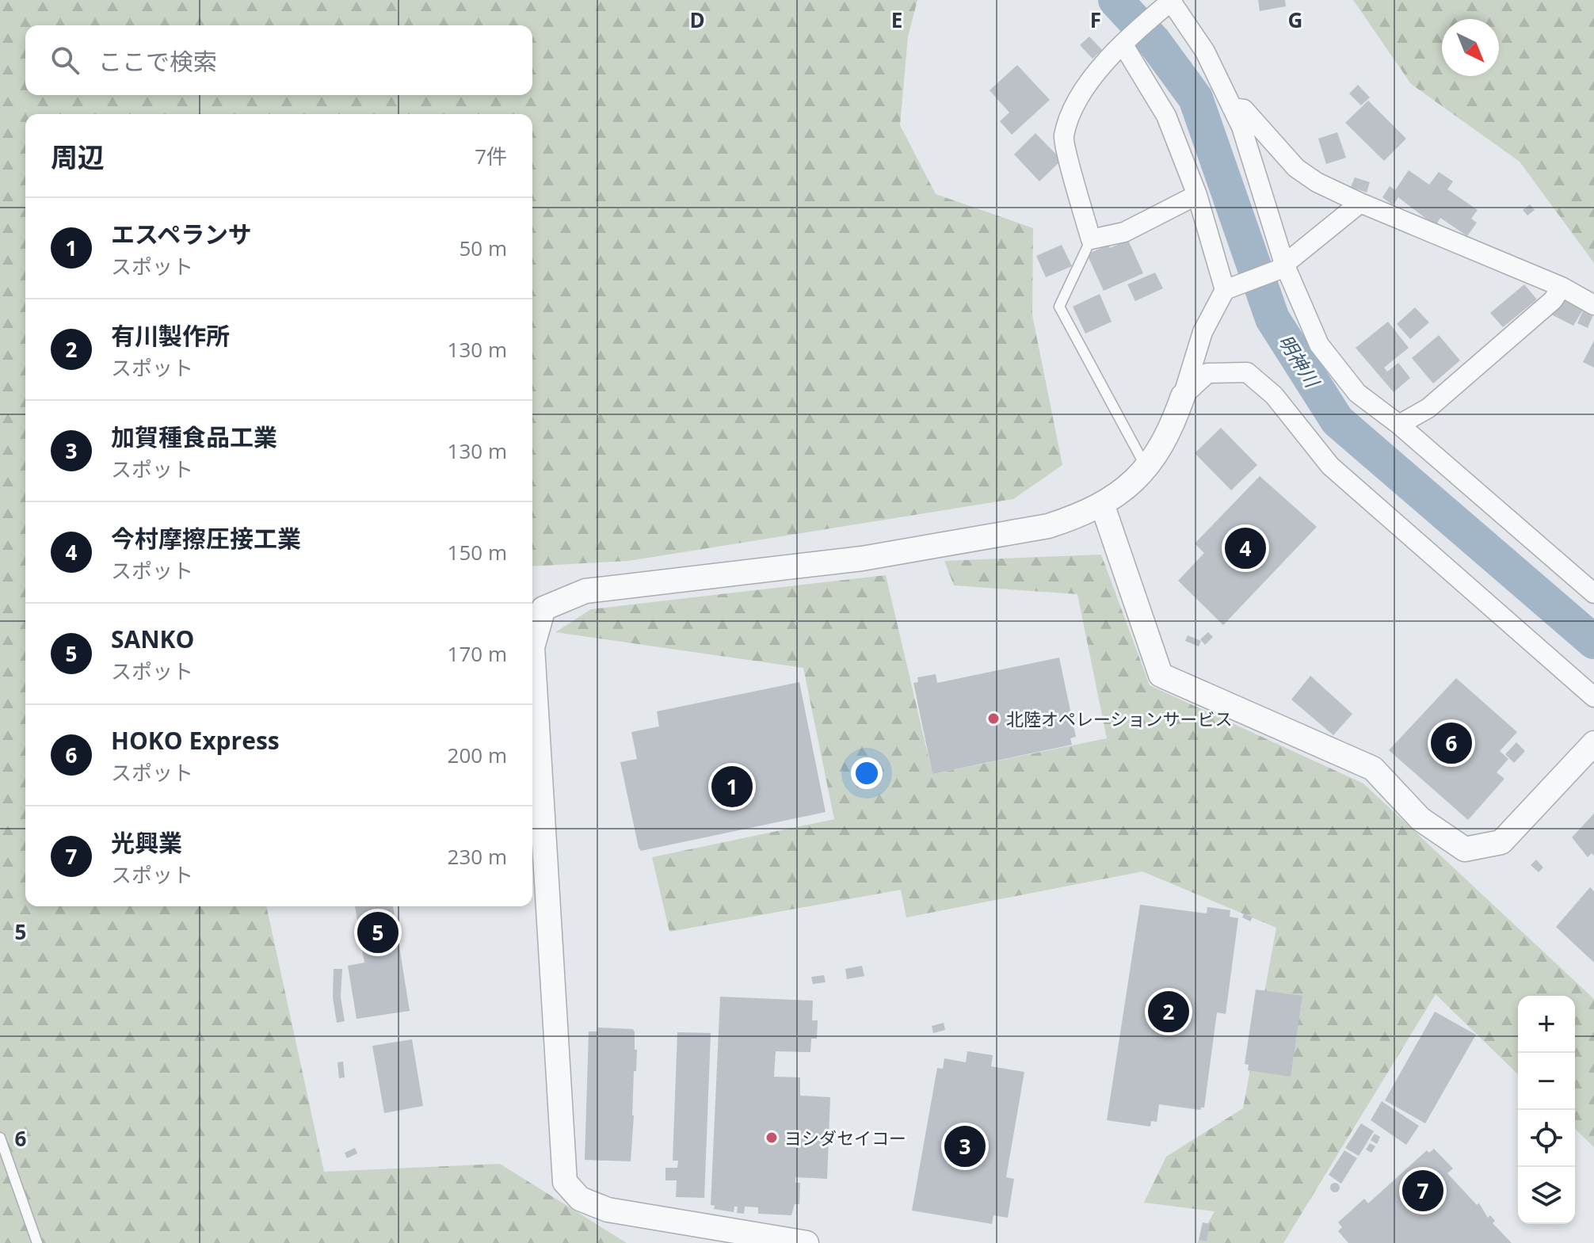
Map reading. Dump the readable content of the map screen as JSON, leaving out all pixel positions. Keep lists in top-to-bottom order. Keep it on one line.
{"water":["明神川"],"places":["北陸オペレーションサービス","ヨシダセイコー"],"north":"bottom right","page":{"search":"ここで検索","heading":["周辺","7件"],"list":[{"mark":"1","name":"エスペランサ","note":"スポット","value":"50 m"},{"mark":"2","name":"有川製作所","note":"スポット","value":"130 m"},{"mark":"3","name":"加賀種食品工業","note":"スポット","value":"130 m"},{"mark":"4","name":"今村摩擦圧接工業","note":"スポット","value":"150 m"},{"mark":"5","name":"SANKO","note":"スポット","value":"170 m"},{"mark":"6","name":"HOKO Express","note":"スポット","value":"200 m"},{"mark":"7","name":"光興業","note":"スポット","value":"230 m"}],"pins":["4","6","1","5","2","3","7"],"map_buttons":["+","−"]},"grid":{"columns":["D","E","F","G"],"rows":["5","6"]}}
